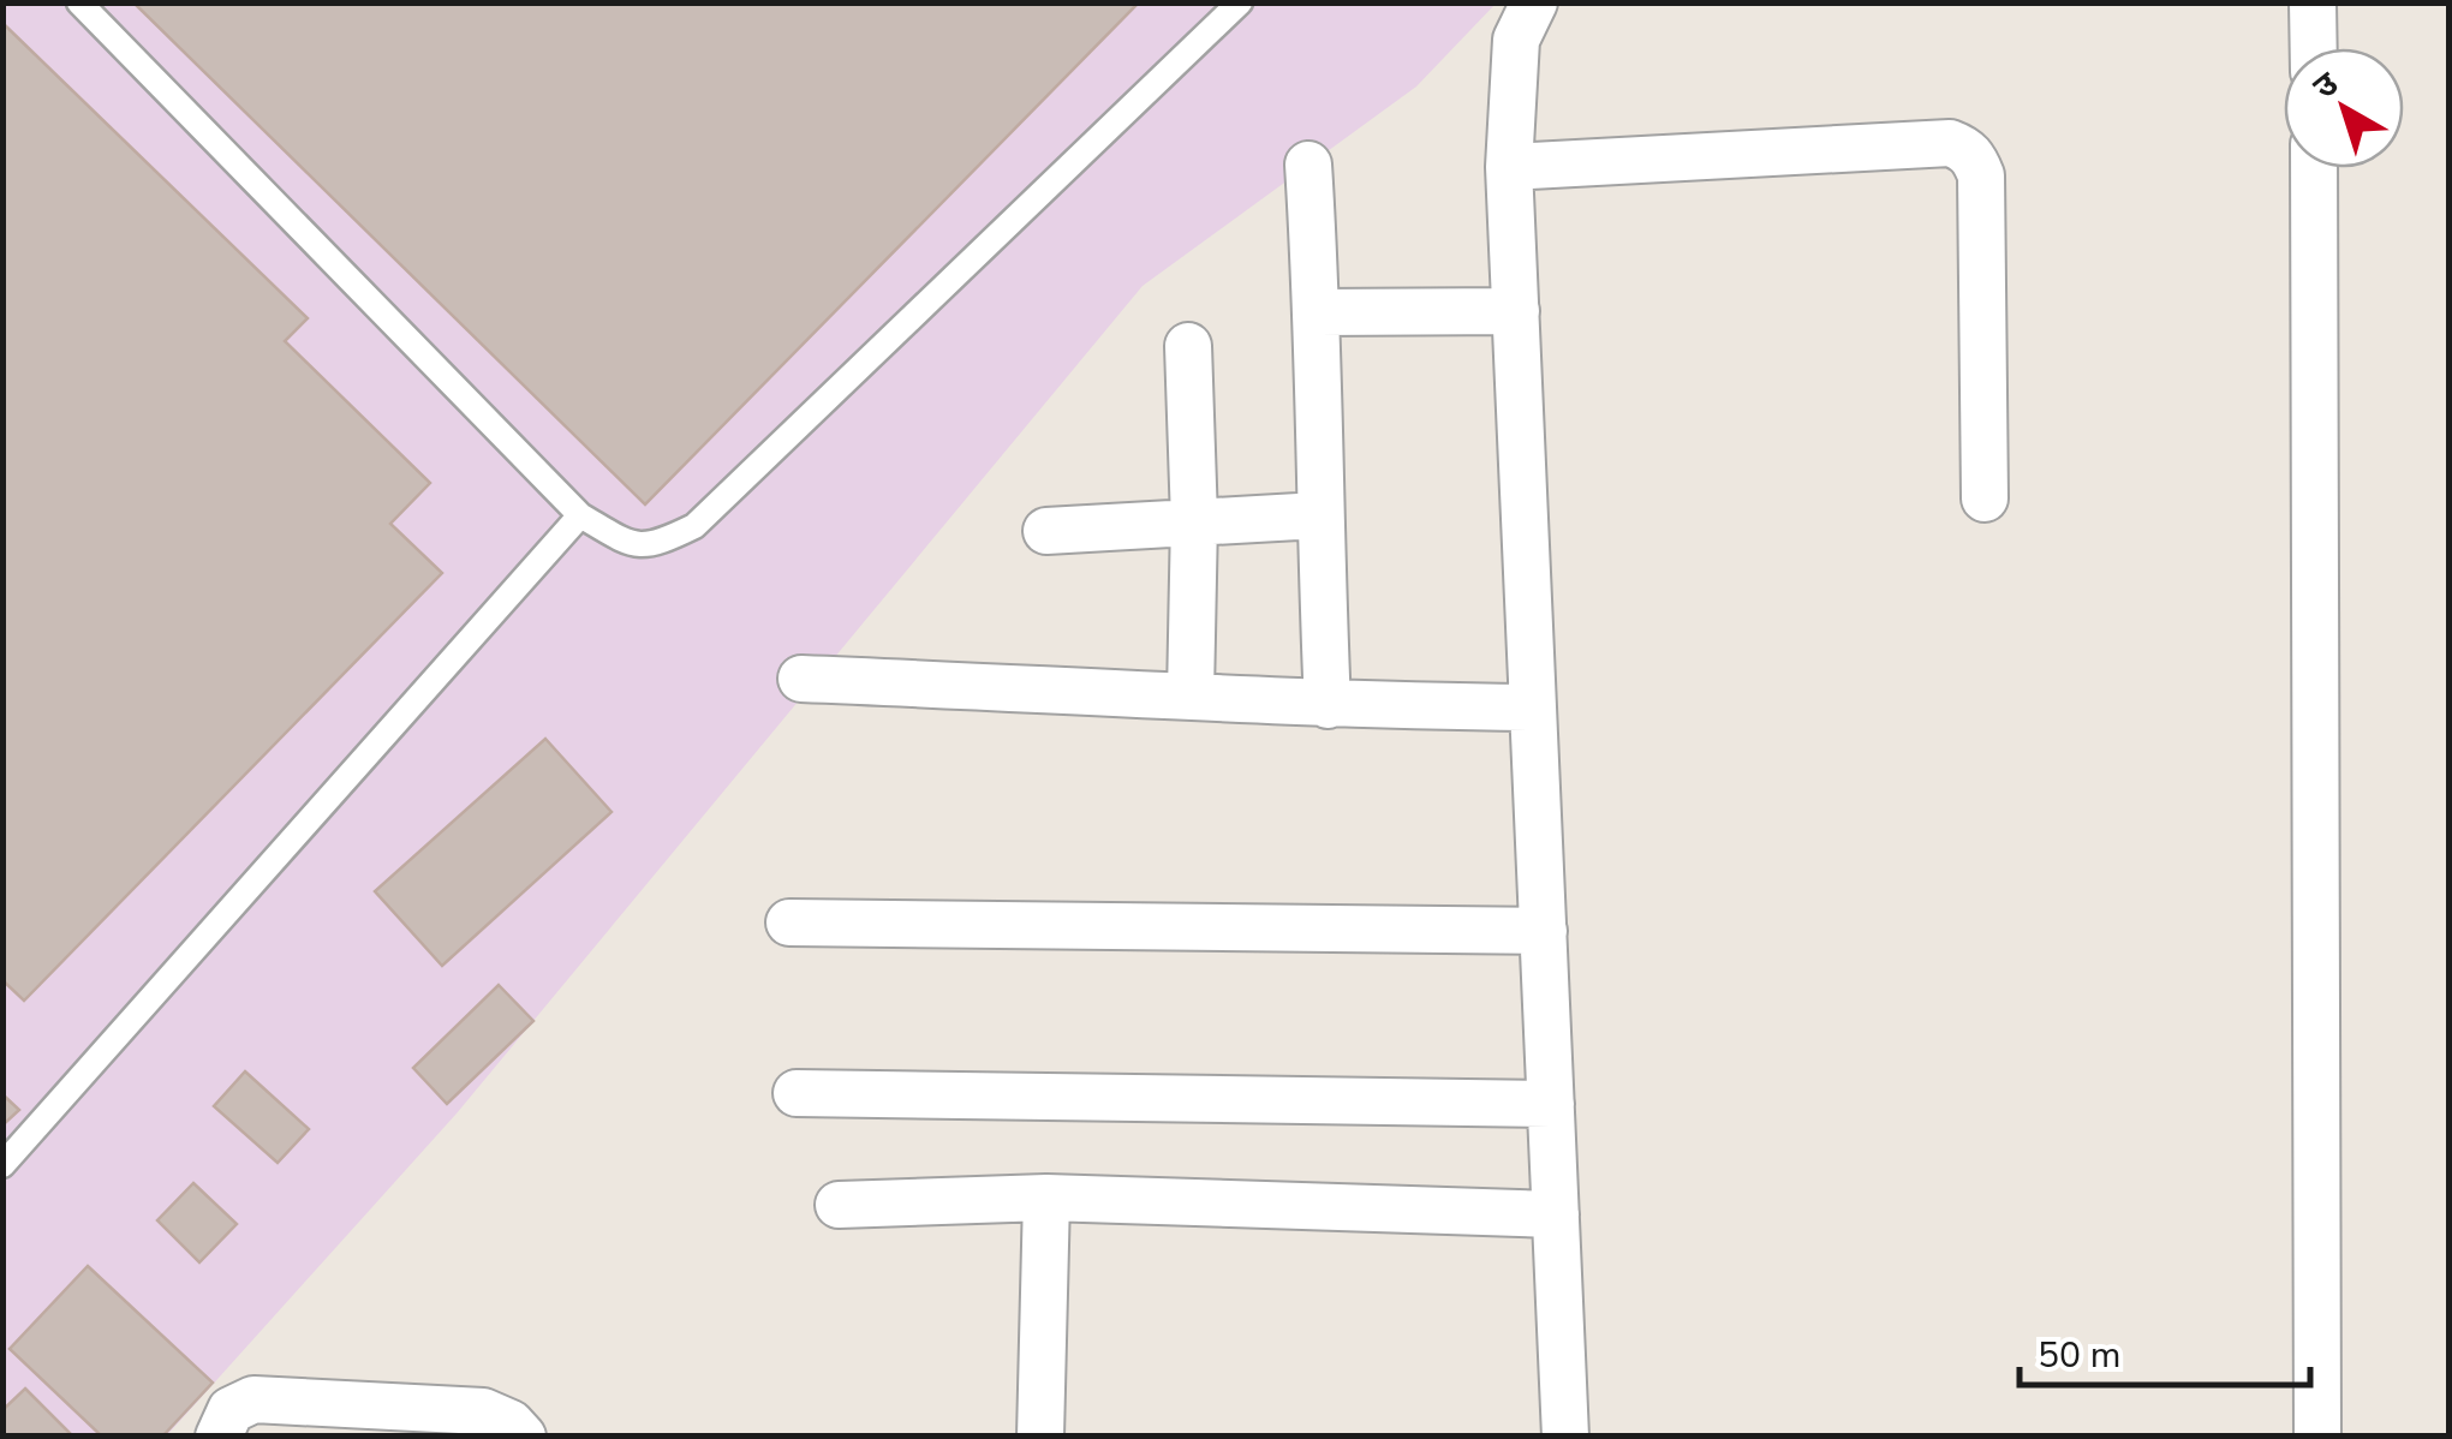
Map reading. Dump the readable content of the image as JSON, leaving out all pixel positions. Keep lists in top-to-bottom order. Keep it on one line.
{"scale_bar":"50 m","north":"top left"}
